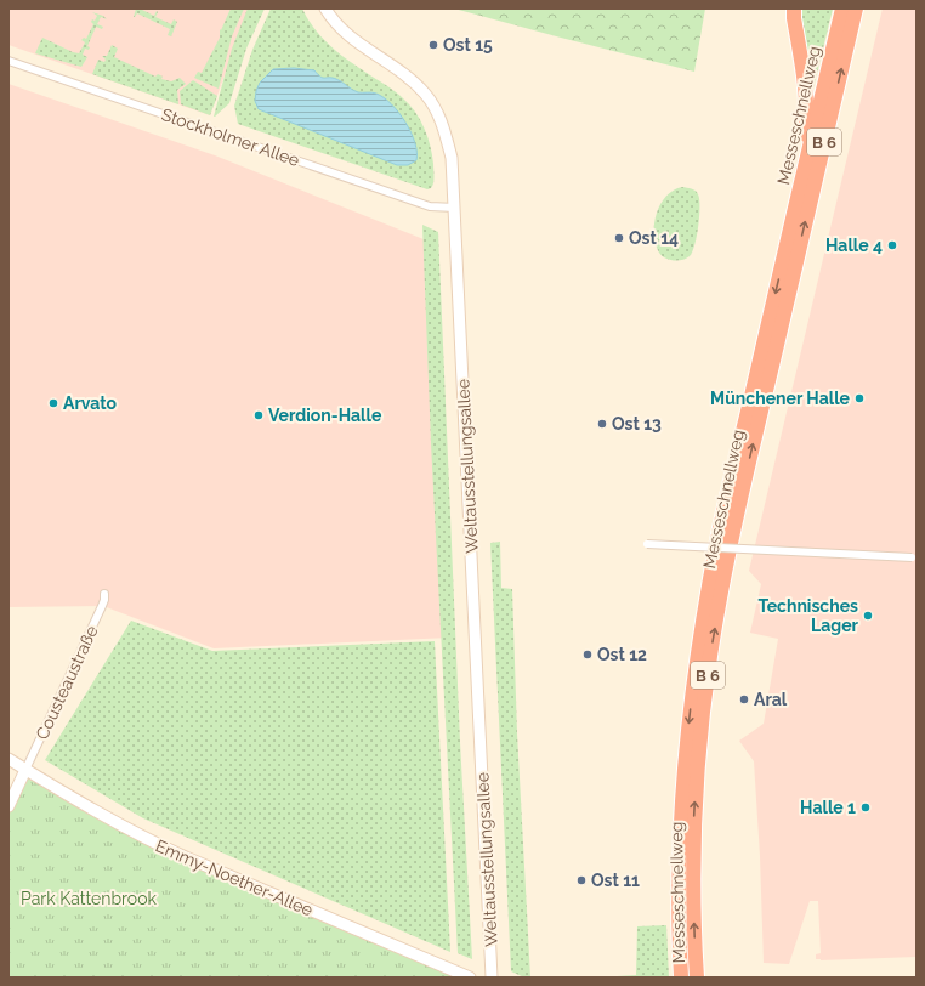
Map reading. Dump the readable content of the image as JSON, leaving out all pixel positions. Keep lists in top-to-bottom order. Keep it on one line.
{"streets":{"highway":["Messeschnellweg","B 6"],"main road":["Weltausstellungsallee","Emmy-Noether-Allee"],"street":["Stockholmer Allee","Cousteaustraße"]},"crossings":[["Stockholmer Allee","Weltausstellungsallee"],["Cousteaustraße","Emmy-Noether-Allee"]],"parks":["Park Kattenbrook"],"places":["Ost 15","Ost 14","Halle 4","Münchener Halle","Arvato","Verdion-Halle","Ost 13","Technisches Lager","Ost 12","Aral","Halle 1","Ost 11"]}
